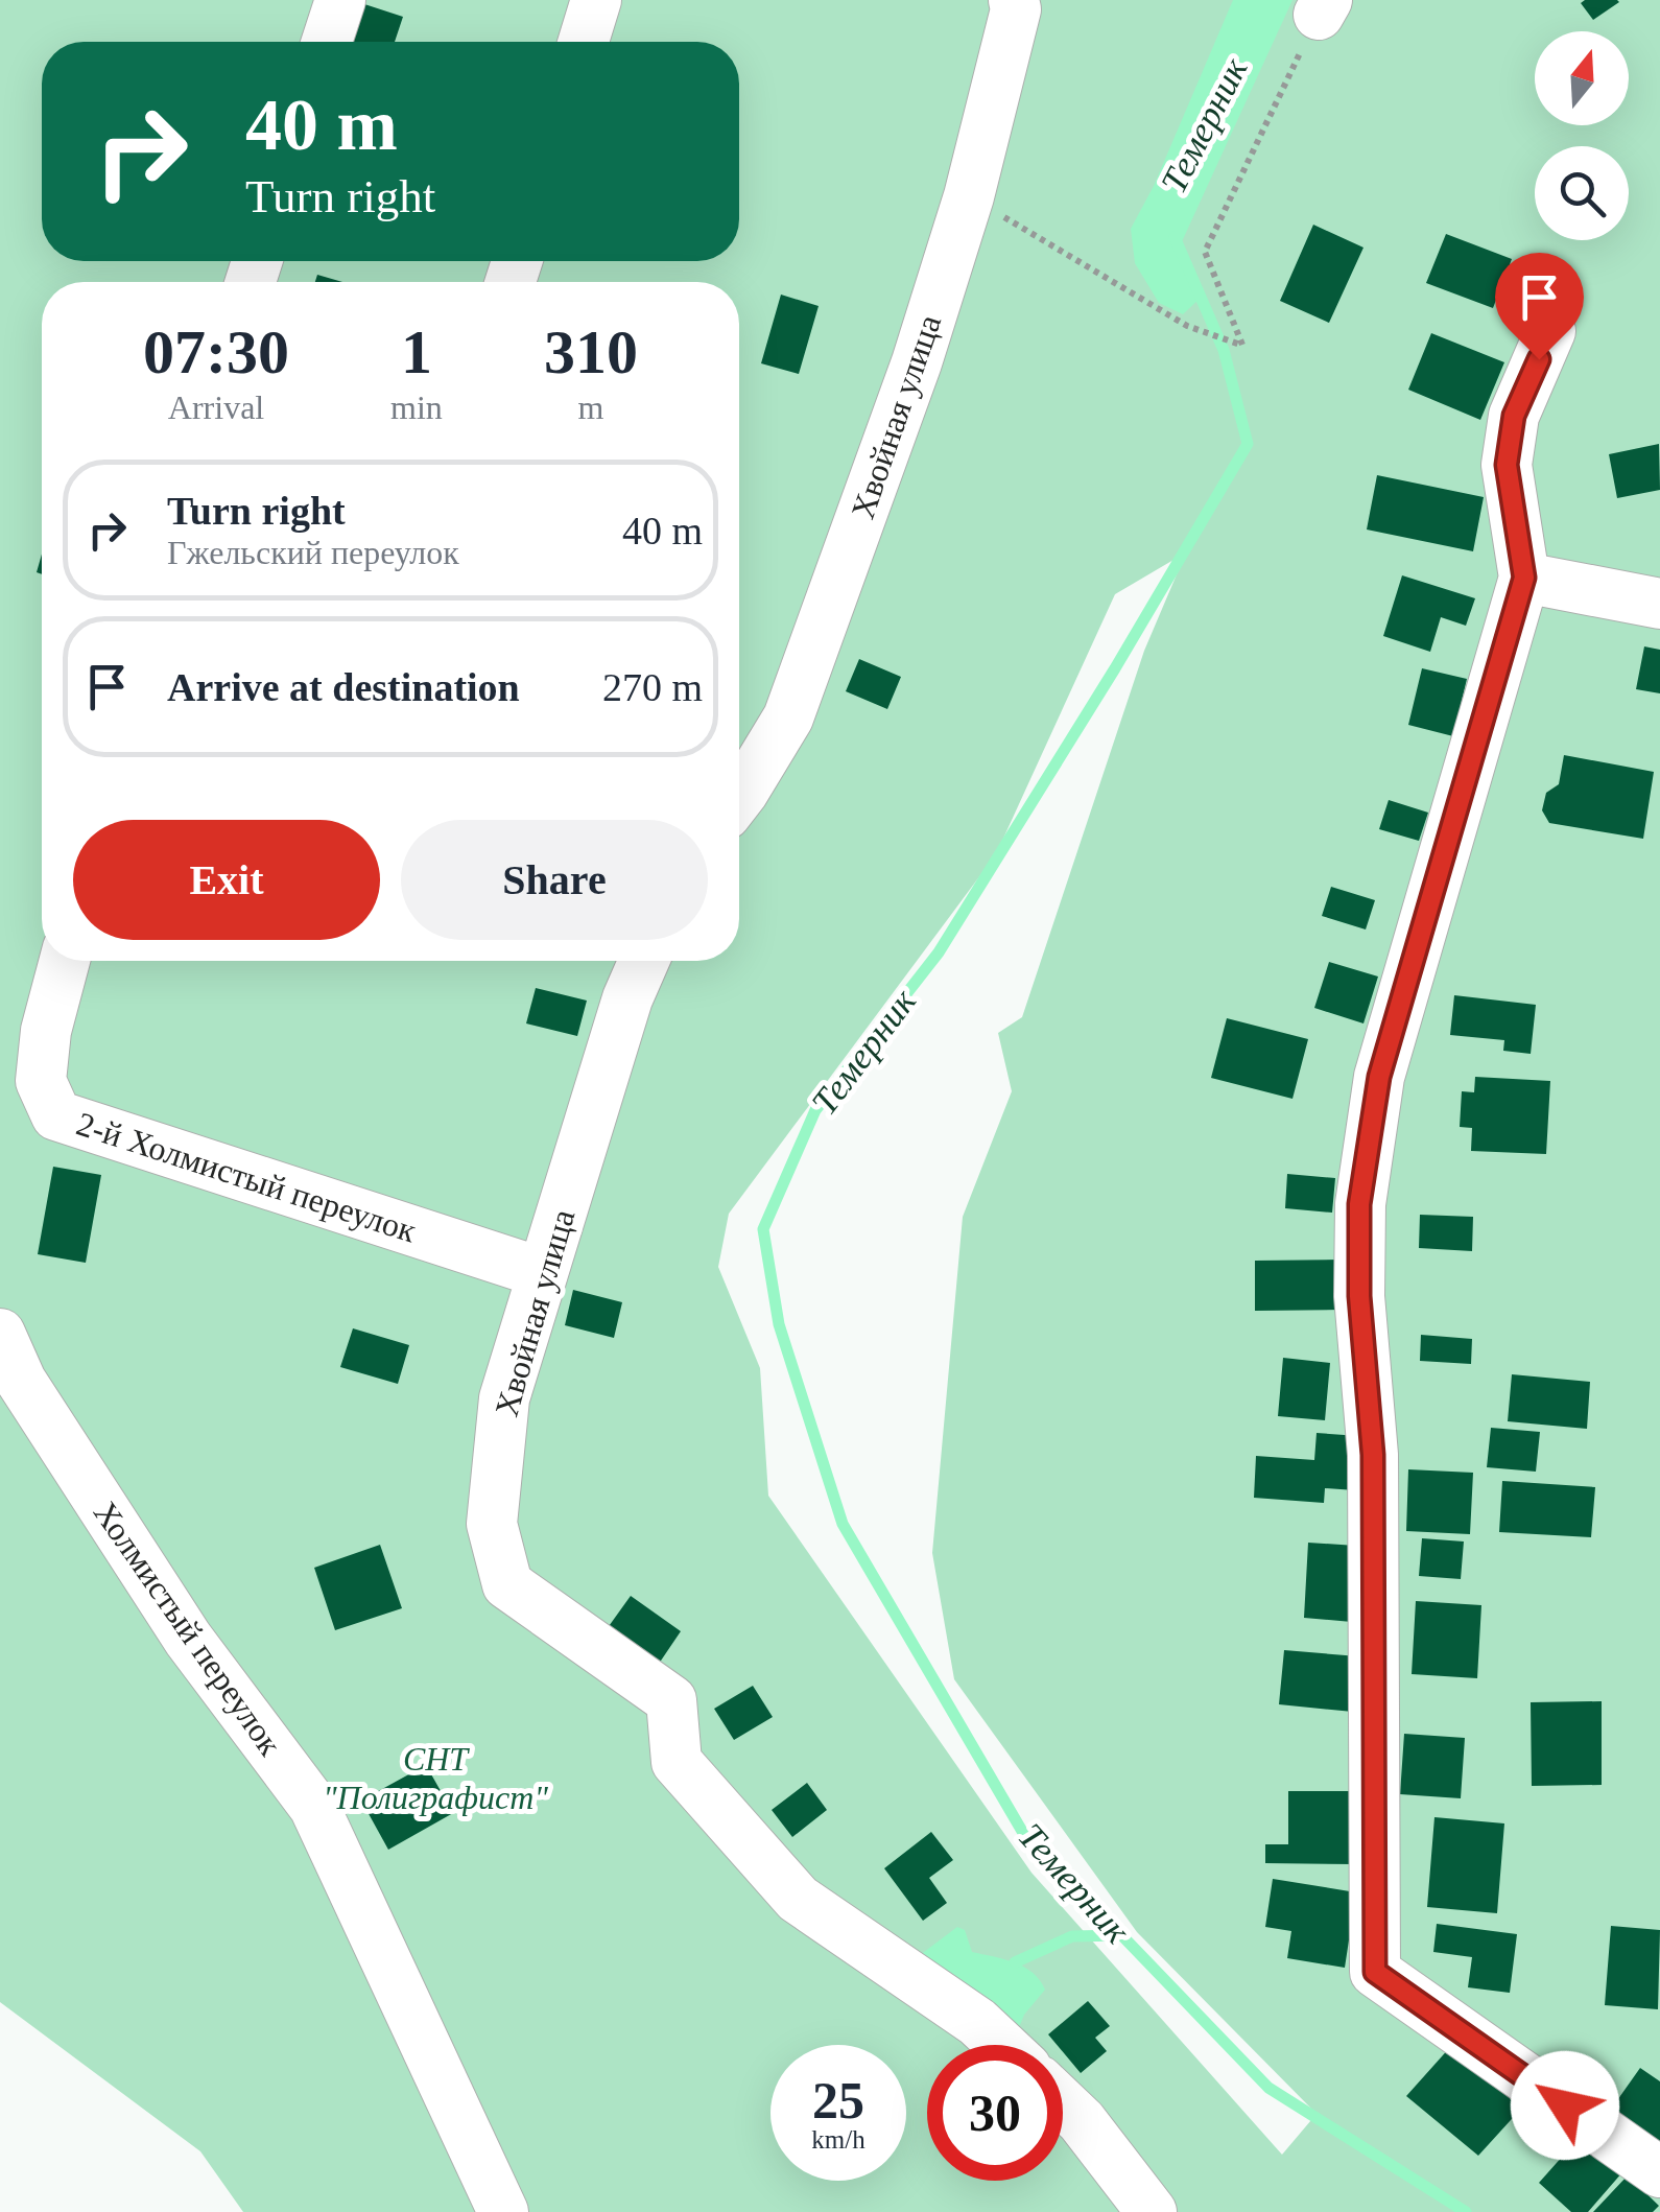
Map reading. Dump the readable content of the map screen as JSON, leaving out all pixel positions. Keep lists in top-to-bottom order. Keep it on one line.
{"streets":{"street":["Хвойная улица","2-й Холмистый переулок","Холмистый переулок"]},"crossings":[["Хвойная улица","2-й Холмистый переулок"]],"water":["Темерник"],"parks":["СНТ \"Полиграфист\""],"north":"top","page":{"turn":["40 m","Turn right"],"eta":["07:30","Arrival","1","min","310","m"],"list":[{"name":"Turn right","note":"Гжельский переулок","value":"40 m"},{"name":"Arrive at destination","value":"270 m"}],"buttons":["Exit","Share"],"speed":"25 km/h","limit":"30"}}
